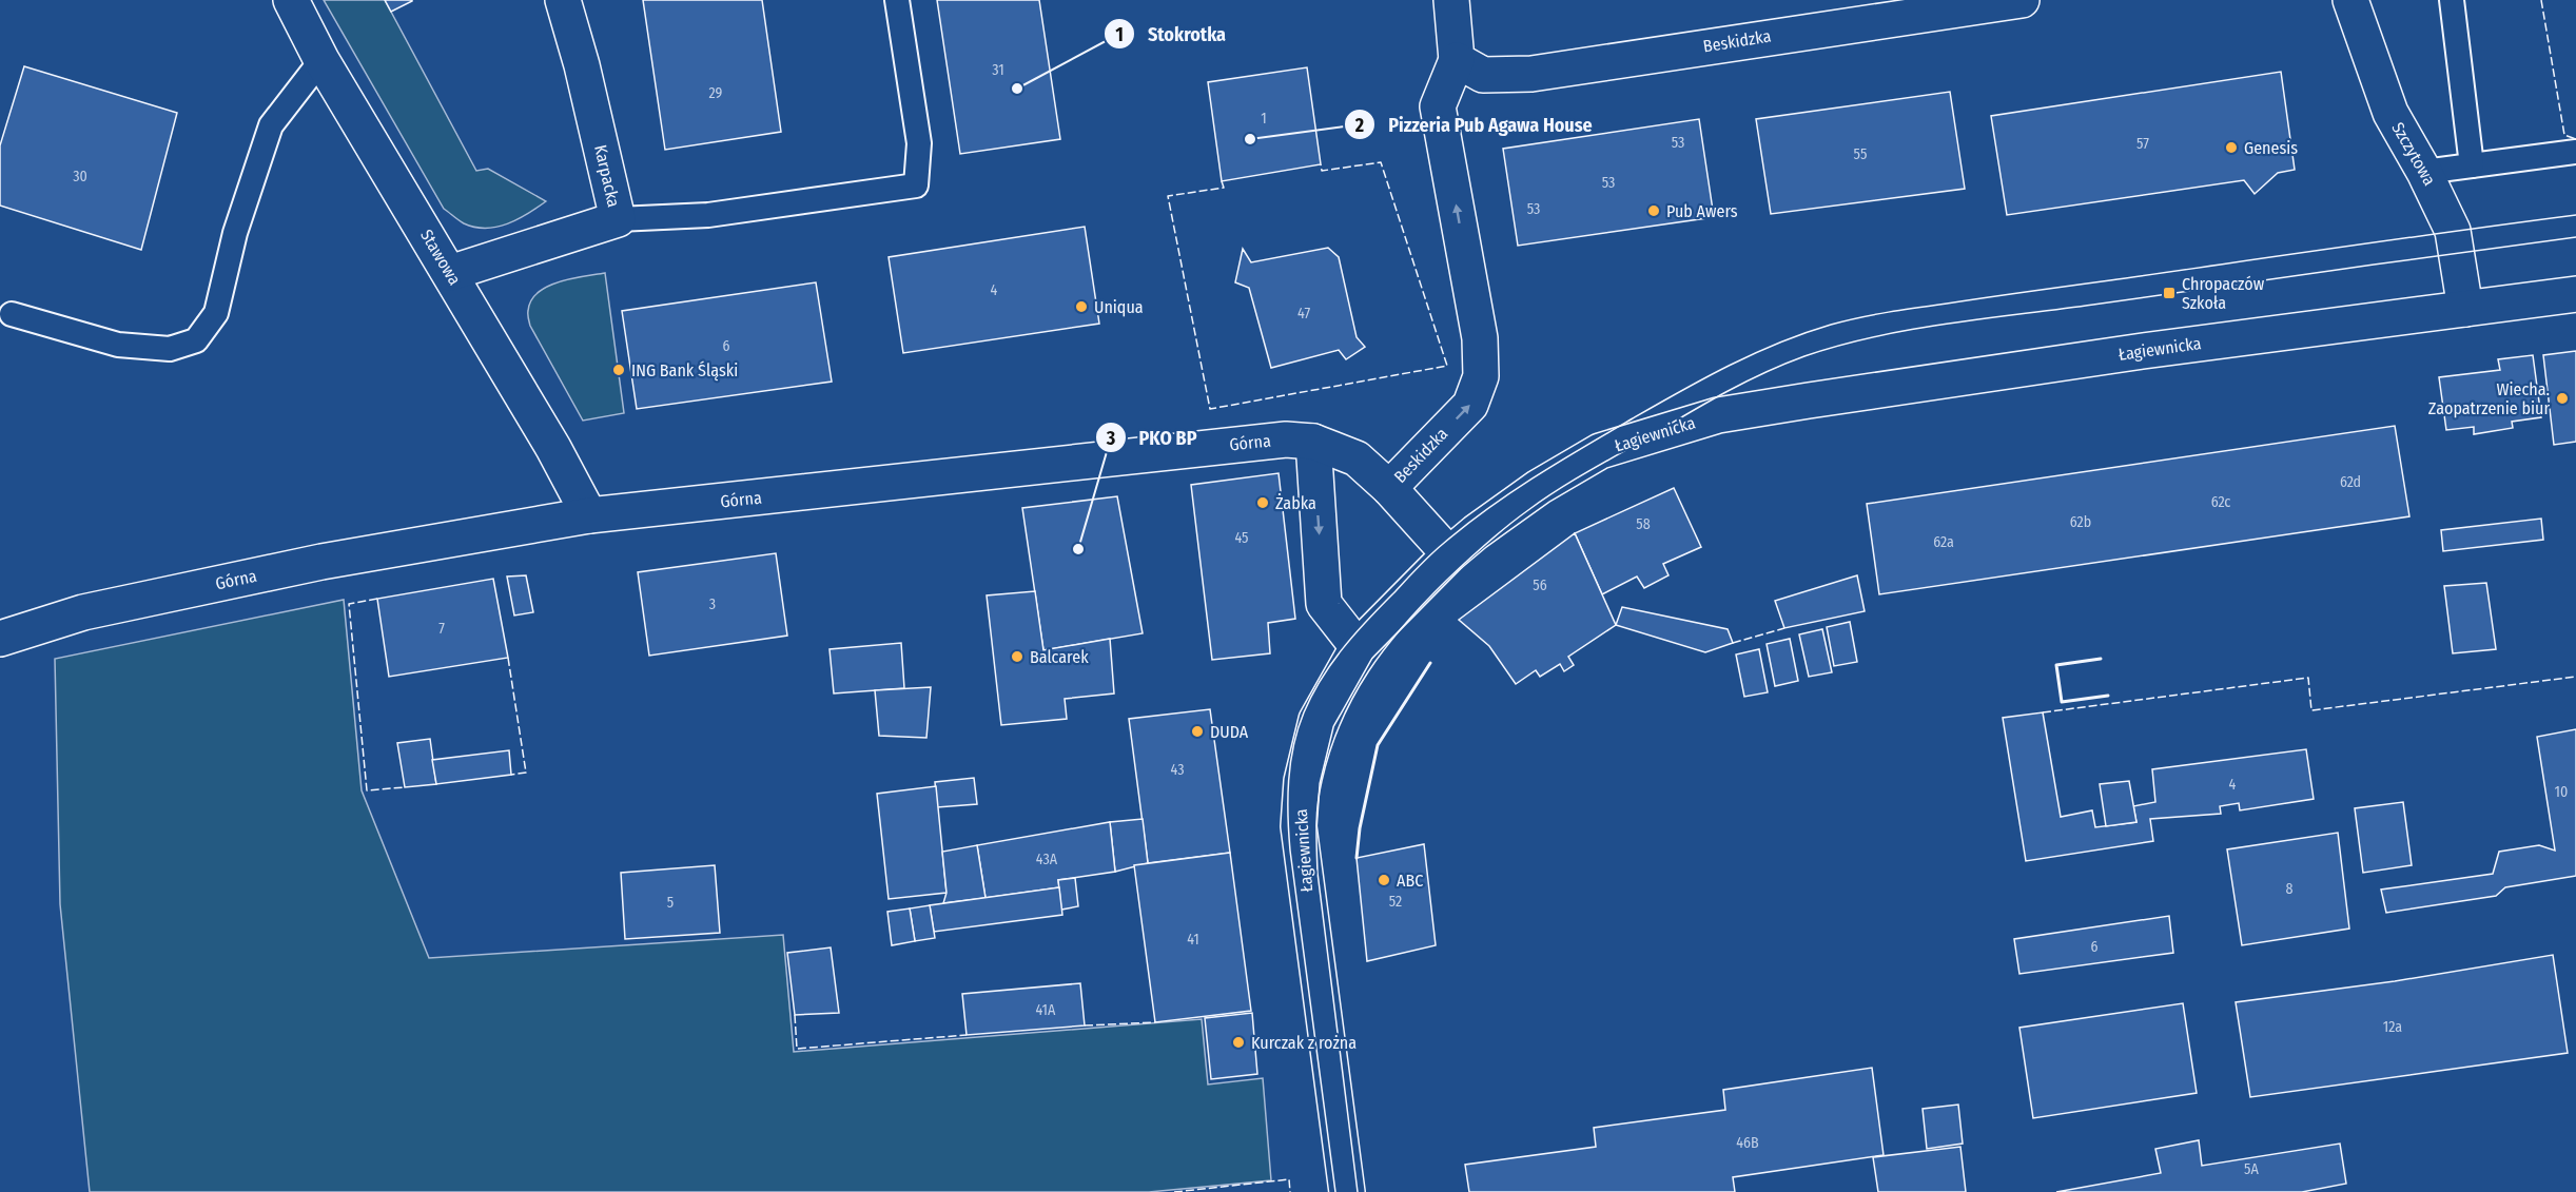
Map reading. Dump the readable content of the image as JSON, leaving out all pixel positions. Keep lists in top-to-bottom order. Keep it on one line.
{"streets":{"street":["Beskidzka","Szczytowa","Karpacka","Stawowa","Łagiewnicka","Górna"]},"crossings":[["Beskidzka","Górna"],["Szczytowa","Łagiewnicka"],["Karpacka","Stawowa"],["Stawowa","Górna"],["Łagiewnicka","Górna"]],"one_way":["Beskidzka"],"places":{"other":["Stokrotka","Pizzeria Pub Agawa House","Genesis","Pub Awers","Uniqua","ING Bank Śląski","Wiecha. Zaopatrzenie biur","Żabka","PKO BP","Balcarek","DUDA","ABC","Kurczak z rożna"],"transit":["Chropaczów Szkoła"]},"house_numbers":["31","29","1","53","57","55","30","53","53","4","47","6","62d","62c","62b","58","45","62a","56","3","7","43","4","10","43A","8","52","5","41","6","41A","12a","46B","5A"]}
